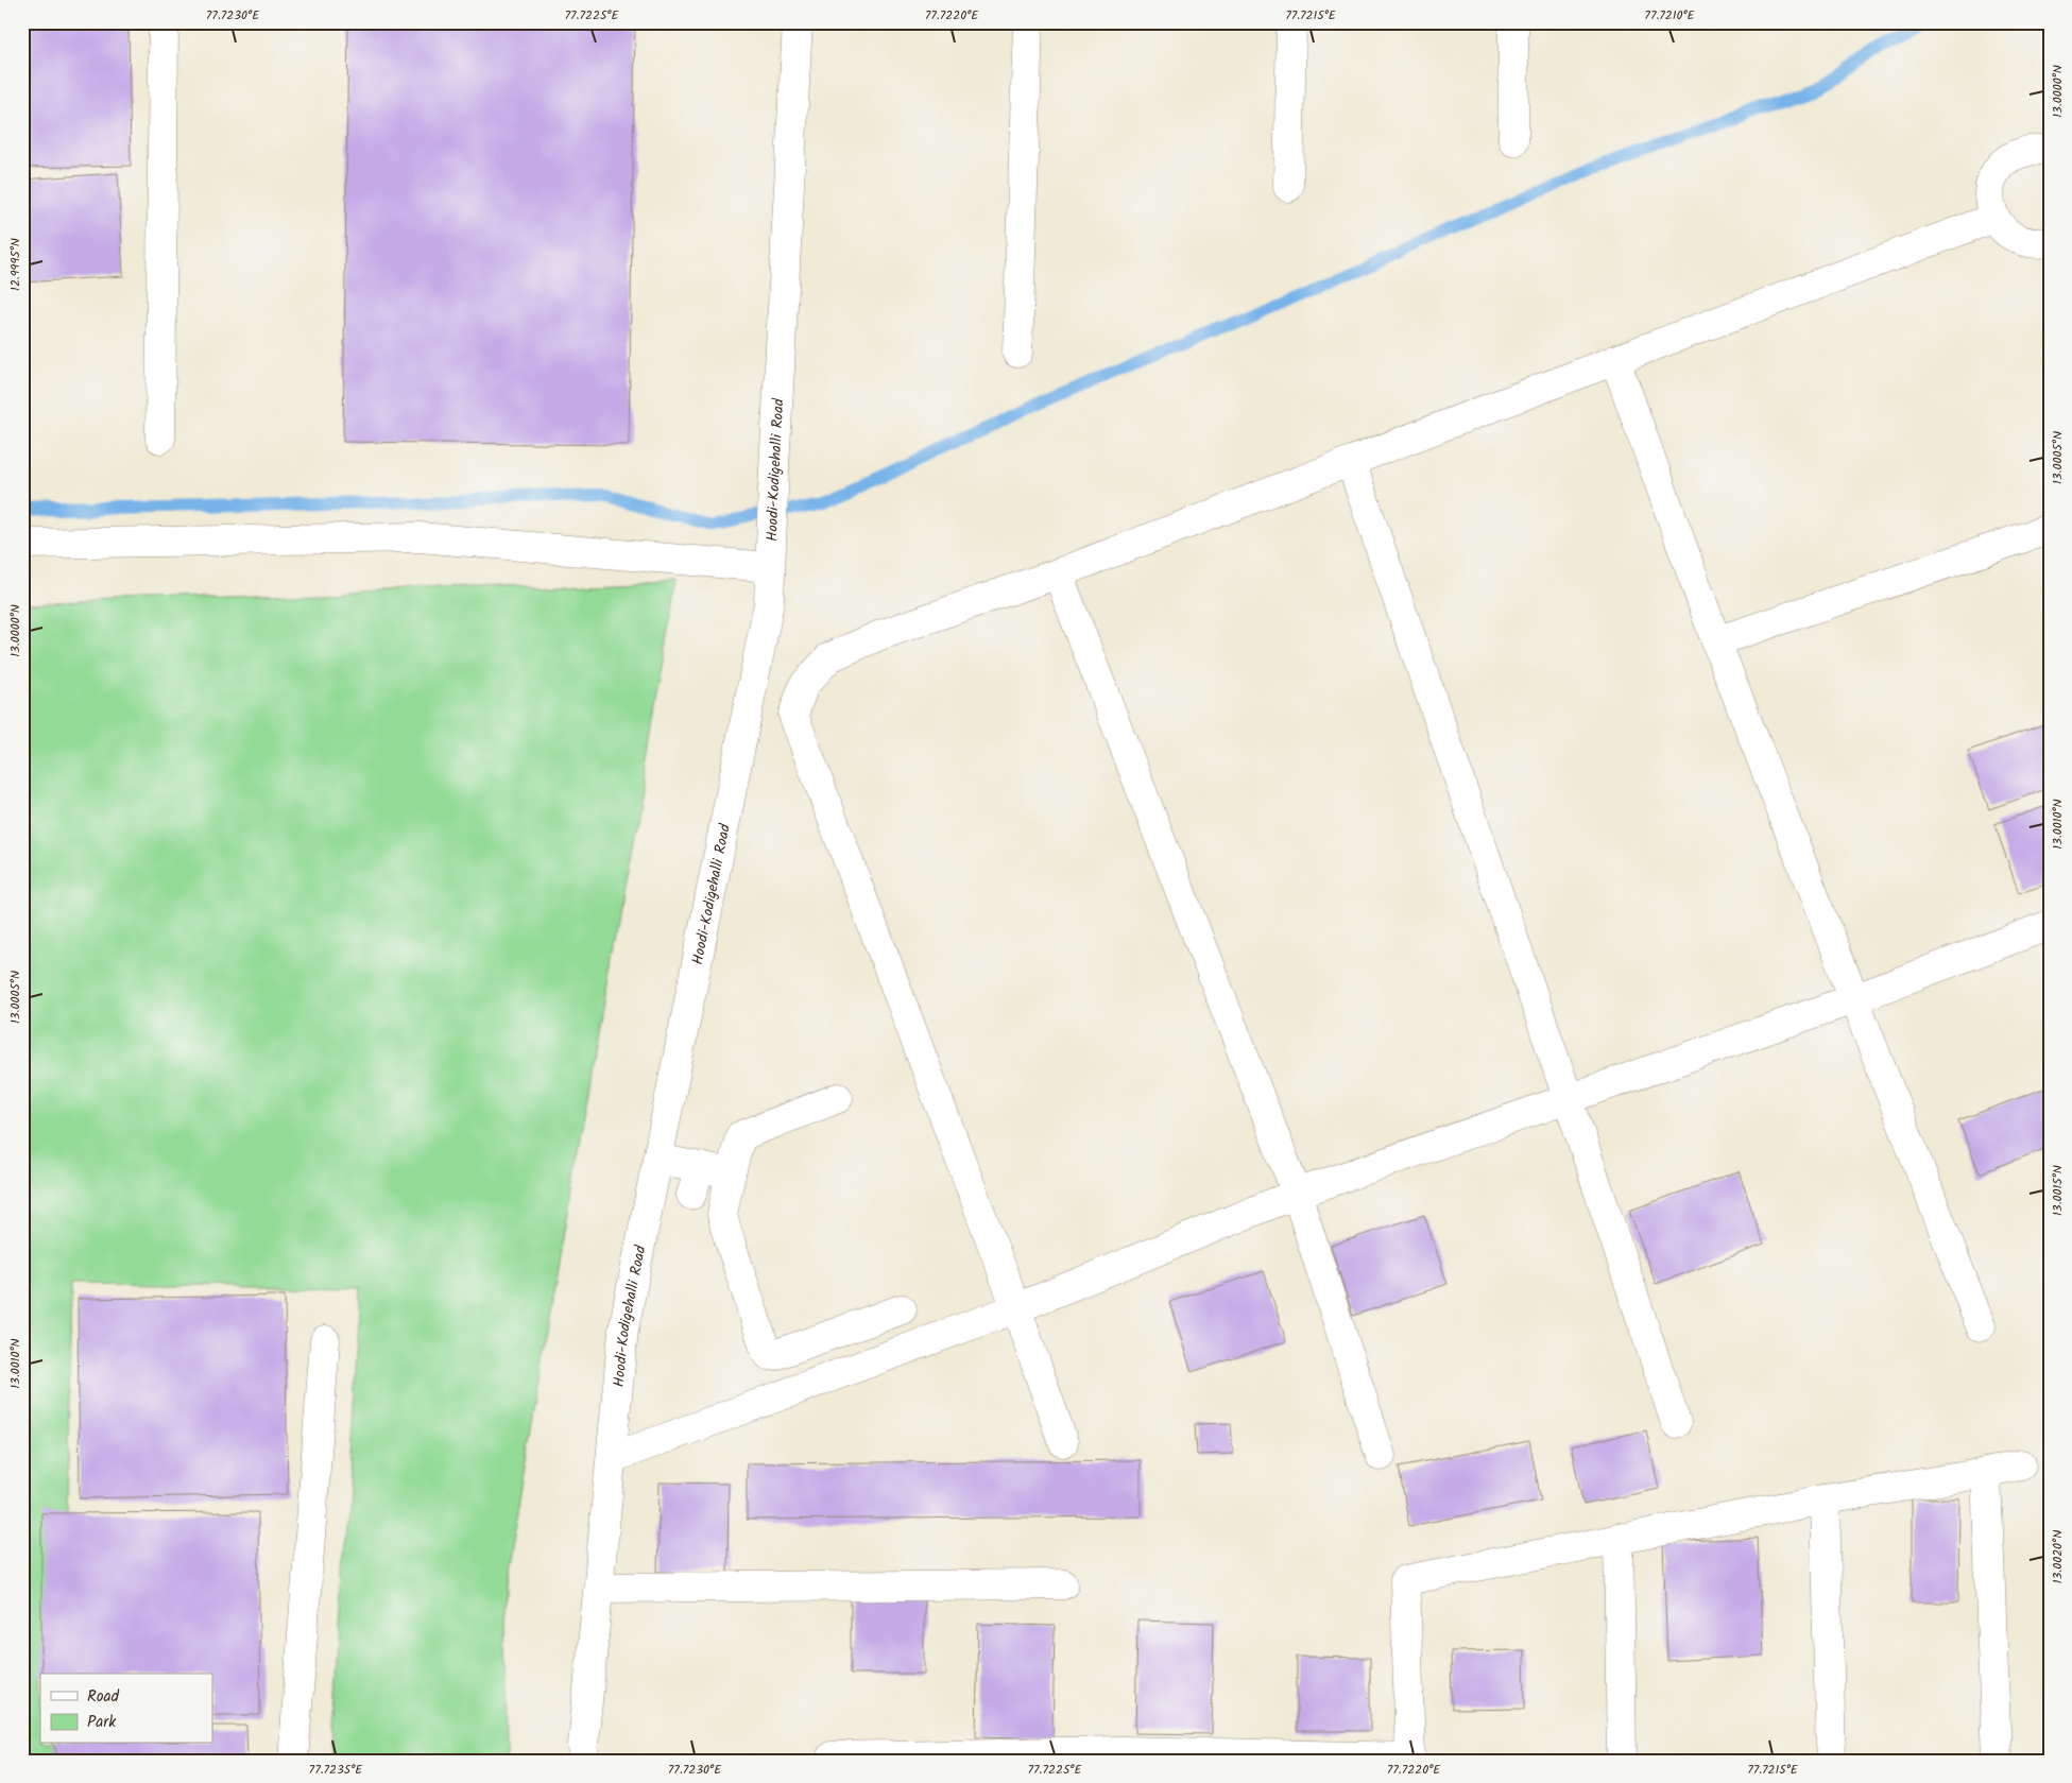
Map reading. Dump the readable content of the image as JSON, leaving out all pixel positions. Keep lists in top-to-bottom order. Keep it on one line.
{"streets":{"street":["Hoodi-Kodigehalli Road"]},"legend":["Road","Park"],"coordinates":["77.7230°E","77.7225°E","77.7220°E","77.7215°E","77.7210°E","13.0000°N","12.9995°N","13.0005°N","13.0010°N","13.0015°N","13.0020°N","77.7235°E"]}
